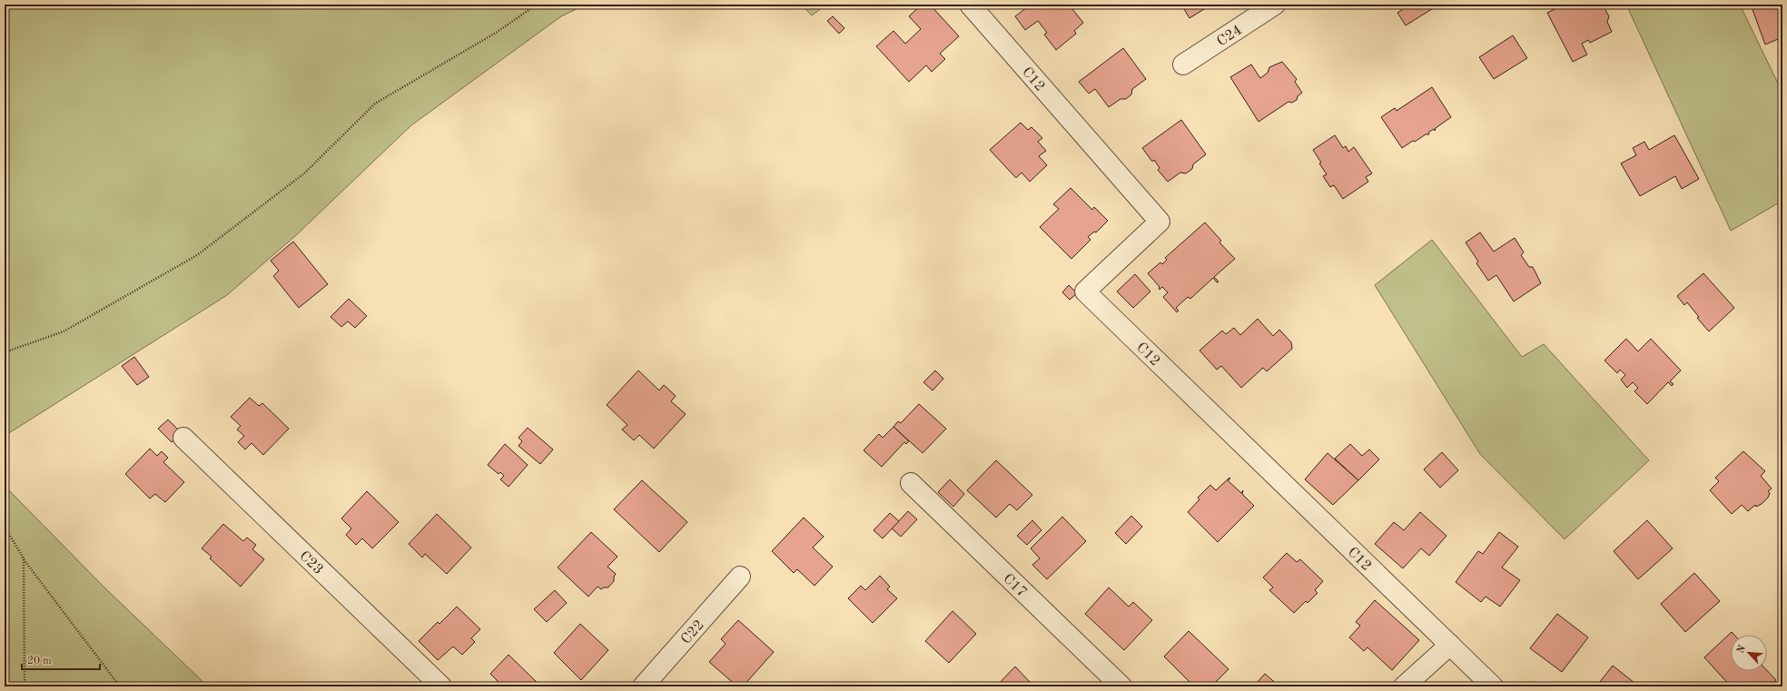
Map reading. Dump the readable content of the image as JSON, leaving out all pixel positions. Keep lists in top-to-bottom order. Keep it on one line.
{"streets":{"street":["C24","C12","C23","C17","C22"]},"scale_bar":"20 m","north":"top left"}
